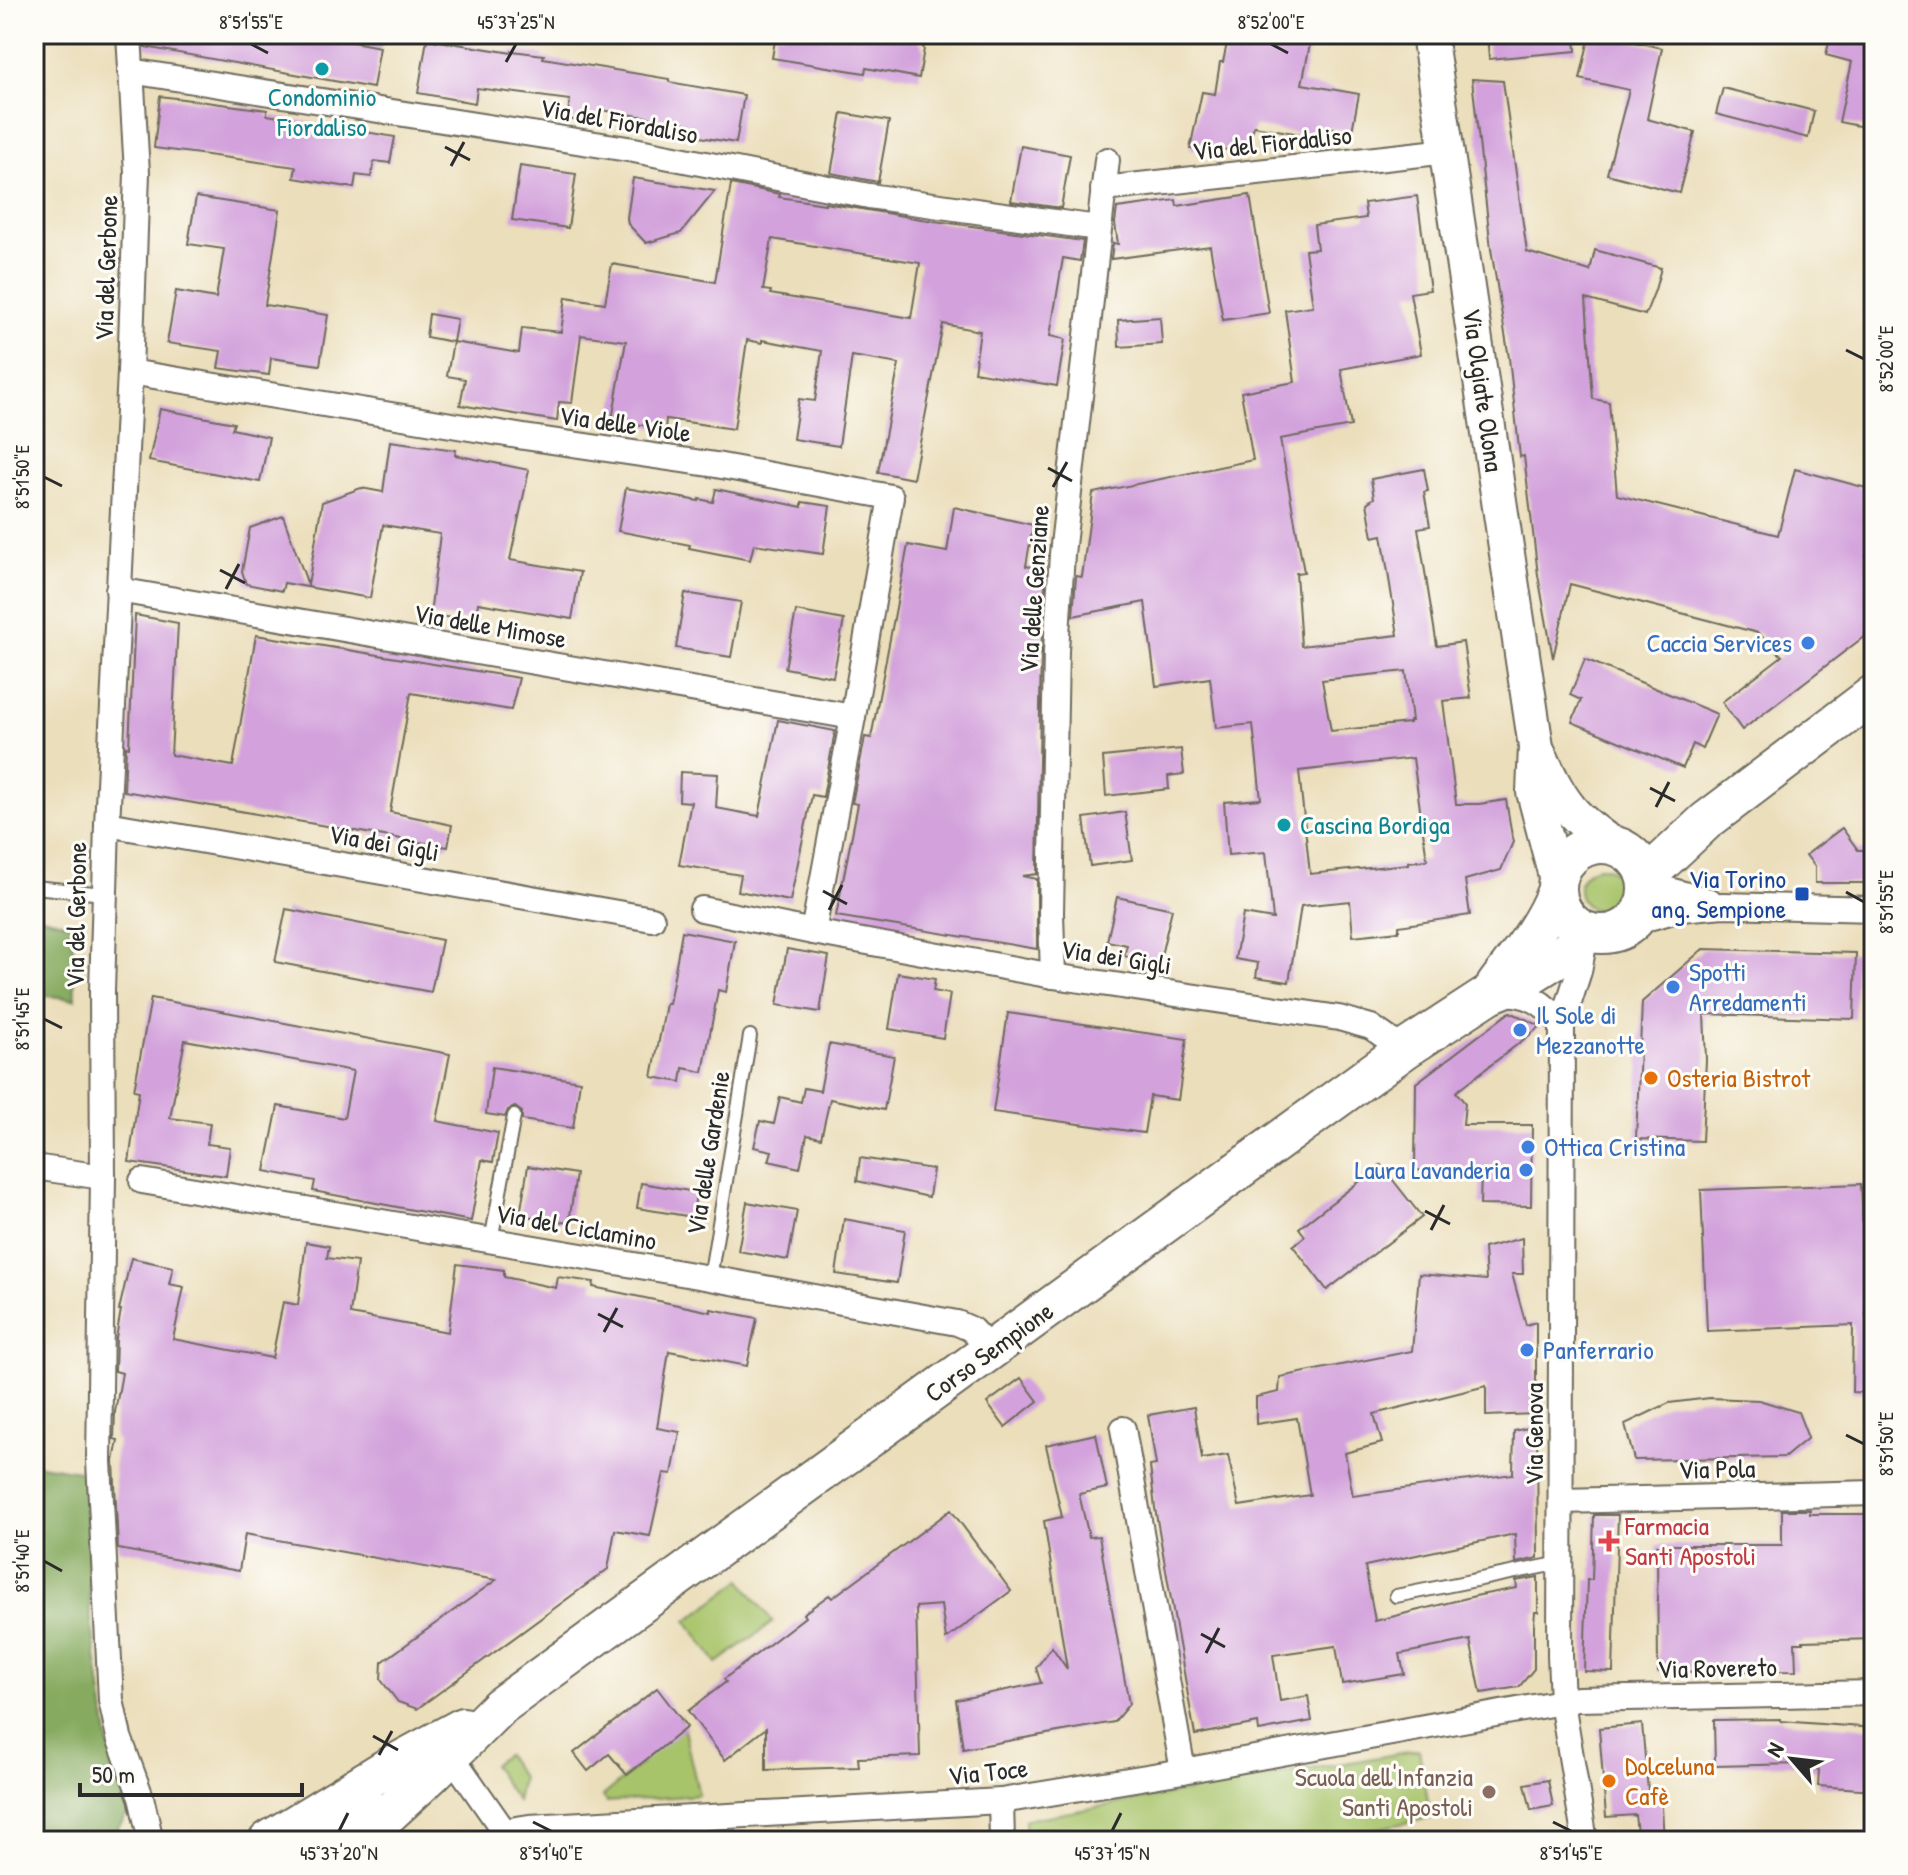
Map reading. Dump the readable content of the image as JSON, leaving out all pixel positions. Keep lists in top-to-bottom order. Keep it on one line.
{"streets":{"main road":["Corso Sempione"],"street":["Via del Fiordaliso","Via del Gerbone","Via Olgiate Olona","Via delle Viole","Via delle Genziane","Via delle Mimose","Via dei Gigli","Via del Ciclamino","Via Genova","Via Pola","Via Rovereto","Via Toce"],"lane":["Via delle Gardenie"]},"crossings":[["Via del Fiordaliso","Via del Gerbone"],["Via del Fiordaliso","Via Olgiate Olona"],["Via del Fiordaliso","Via delle Genziane"],["Via del Gerbone","Via delle Viole"],["Via del Gerbone","Via delle Mimose"],["Via del Gerbone","Via dei Gigli"],["Via Olgiate Olona","Corso Sempione"],["Via Olgiate Olona","Via Genova"],["Via delle Viole","Via delle Mimose"],["Via delle Genziane","Via dei Gigli"],["Via dei Gigli","Corso Sempione"],["Via delle Gardenie","Via del Ciclamino"],["Via del Ciclamino","Corso Sempione"],["Corso Sempione","Via Genova"],["Corso Sempione","Via Toce"],["Via Genova","Via Pola"],["Via Genova","Via Rovereto"],["Via Genova","Via Toce"],["Via Rovereto","Via Toce"]],"places":{"other":["Condominio Fiordaliso","Caccia Services","Cascina Bordiga","Spotti Arredamenti","Il Sole di Mezzanotte","Osteria Bistrot","Ottica Cristina","Laura Lavanderia","Panferrario","Dolceluna Cafè","Scuola dell'Infanzia Santi Apostoli"],"transit":["Via Torino ang. Sempione"],"health":["Farmacia Santi Apostoli"]},"scale_bar":"50 m","north":"top left","coordinates":["8°51'55\"E","45°37'25\"N","8°52'00\"E","8°51'50\"E","8°51'45\"E","8°51'40\"E","45°37'20\"N","45°37'15\"N"]}
